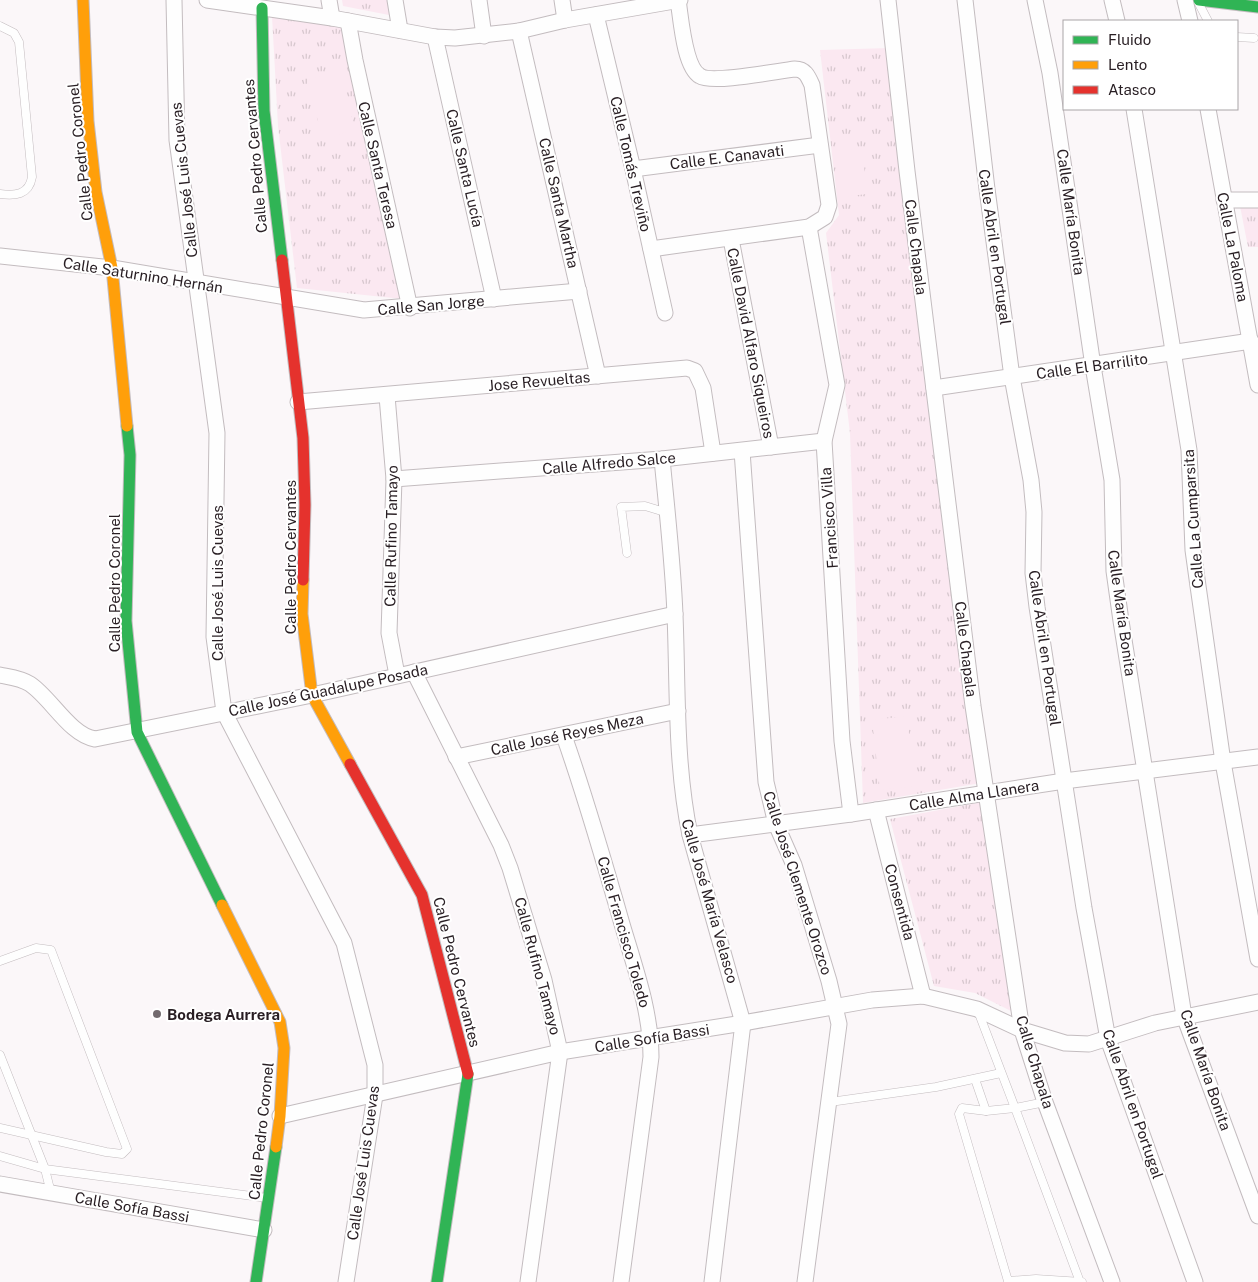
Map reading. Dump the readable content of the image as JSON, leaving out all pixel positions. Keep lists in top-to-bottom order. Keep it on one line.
{"streets":{"street":["Calle Pedro Coronel","Calle Pedro Cervantes","Calle E. Canavati","Calle Tomás Treviño","Calle Santa Teresa","Calle Santa Lucía","Calle José Luis Cuevas","Calle Santa Martha","Calle María Bonita","Calle Chapala","Calle Abril en Portugal","Calle La Paloma","Calle Saturnino Hernán","Calle San Jorge","Calle David Alfaro Siqueiros","Calle El Barrilito","Jose Revueltas","Calle Alfredo Salce","Francisco Villa","Calle La Cumparsita","Calle Rufino Tamayo","Calle José Guadalupe Posada","Calle José Reyes Meza","Calle Alma Llanera","Calle José Clemente Orozco","Calle José María Velasco","Consentida","Calle Francisco Toledo","Calle Sofía Bassi"]},"crossings":[["Calle Pedro Coronel","Calle Saturnino Hernán"],["Calle Pedro Coronel","Calle José Guadalupe Posada"],["Calle Pedro Coronel","Calle Sofía Bassi"],["Calle Pedro Cervantes","Calle Saturnino Hernán"],["Calle Pedro Cervantes","Calle San Jorge"],["Calle Pedro Cervantes","Jose Revueltas"],["Calle Pedro Cervantes","Calle José Guadalupe Posada"],["Calle Pedro Cervantes","Calle Sofía Bassi"],["Calle E. Canavati","Calle Tomás Treviño"],["Calle Santa Teresa","Calle San Jorge"],["Calle Santa Lucía","Calle San Jorge"],["Calle José Luis Cuevas","Calle Saturnino Hernán"],["Calle José Luis Cuevas","Calle José Guadalupe Posada"],["Calle José Luis Cuevas","Calle Sofía Bassi"],["Calle Santa Martha","Calle San Jorge"],["Calle Santa Martha","Jose Revueltas"],["Calle María Bonita","Calle El Barrilito"],["Calle María Bonita","Calle Alma Llanera"],["Calle María Bonita","Calle Sofía Bassi"],["Calle Chapala","Calle El Barrilito"],["Calle Chapala","Calle Alma Llanera"],["Calle Chapala","Calle Sofía Bassi"],["Calle Abril en Portugal","Calle El Barrilito"],["Calle Abril en Portugal","Calle Alma Llanera"],["Calle Abril en Portugal","Calle Sofía Bassi"],["Calle La Paloma","Calle El Barrilito"],["Calle Saturnino Hernán","Calle San Jorge"],["Calle David Alfaro Siqueiros","Calle Alfredo Salce"],["Calle El Barrilito","Calle La Cumparsita"],["Jose Revueltas","Calle Alfredo Salce"],["Jose Revueltas","Calle Rufino Tamayo"],["Calle Alfredo Salce","Francisco Villa"],["Calle Alfredo Salce","Calle Rufino Tamayo"],["Calle Alfredo Salce","Calle José Clemente Orozco"],["Calle Alfredo Salce","Calle José María Velasco"],["Francisco Villa","Calle Alma Llanera"],["Calle La Cumparsita","Calle Alma Llanera"],["Calle Rufino Tamayo","Calle José Guadalupe Posada"],["Calle Rufino Tamayo","Calle José Reyes Meza"],["Calle Rufino Tamayo","Calle Sofía Bassi"],["Calle José Guadalupe Posada","Calle José María Velasco"],["Calle José Reyes Meza","Calle José María Velasco"],["Calle José Reyes Meza","Calle Francisco Toledo"],["Calle Alma Llanera","Calle José Clemente Orozco"],["Calle Alma Llanera","Calle José María Velasco"],["Calle Alma Llanera","Consentida"],["Calle José Clemente Orozco","Calle Sofía Bassi"],["Calle José María Velasco","Calle Sofía Bassi"],["Consentida","Calle Sofía Bassi"],["Calle Francisco Toledo","Calle Sofía Bassi"]],"places":["Bodega Aurrera"],"legend":["Fluido","Lento","Atasco"]}
